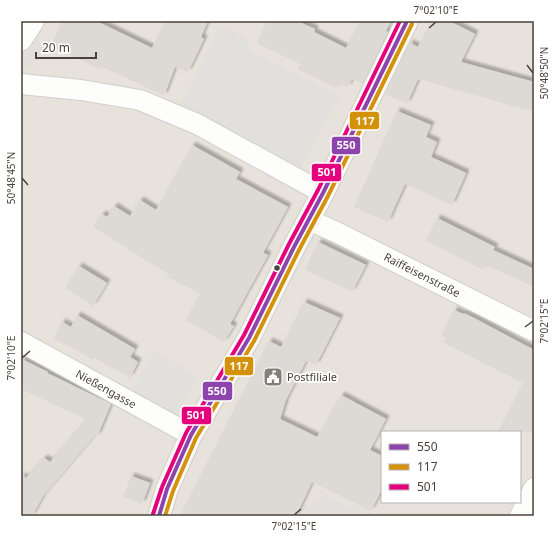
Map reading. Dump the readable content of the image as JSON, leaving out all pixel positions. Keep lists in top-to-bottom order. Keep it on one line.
{"streets":{"street":["Raiffeisenstraße","Nießengasse"]},"places":{"public building":["Postfiliale"]},"lines":["transit line 550","transit line 501","transit line 117"],"legend":["550","117","501"],"scale_bar":"20 m","coordinates":["7°02'10\"E","50°48'50\"N","50°48'45\"N","7°02'15\"E"]}
